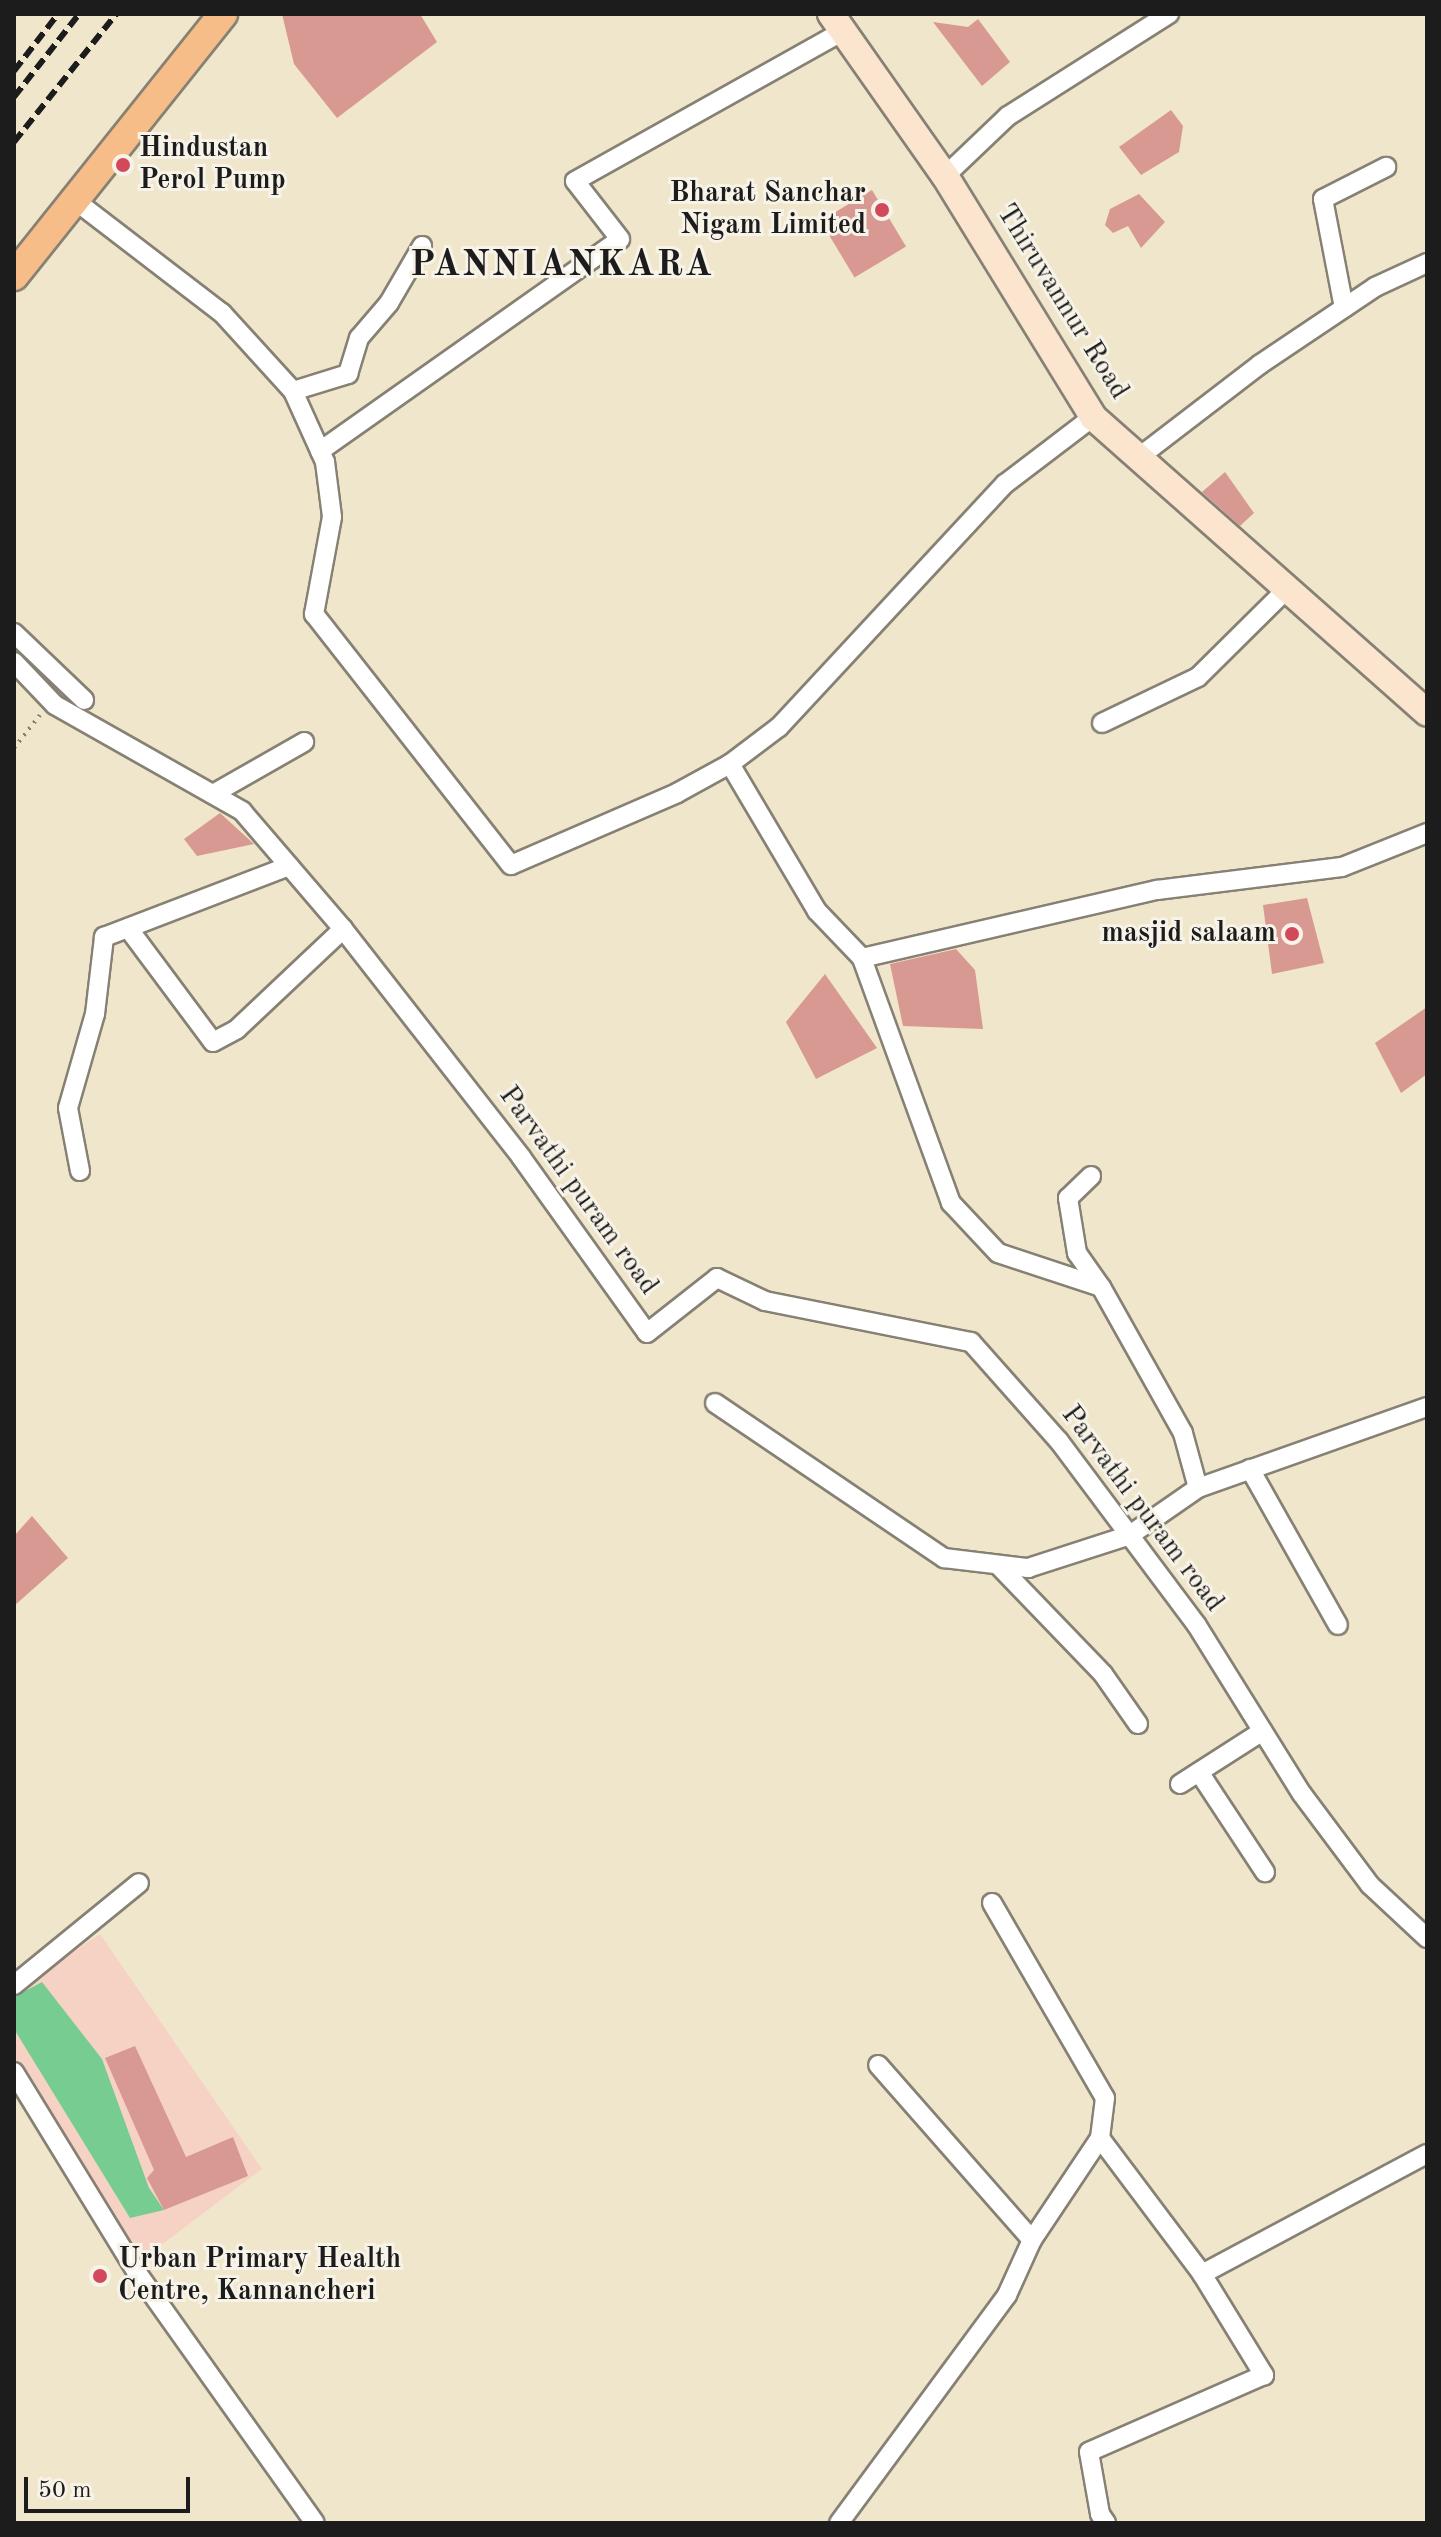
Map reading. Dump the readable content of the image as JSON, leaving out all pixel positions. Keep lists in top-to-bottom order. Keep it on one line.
{"streets":{"street":["Thiruvannur Road","Parvathi puram road"]},"districts":["PANNIANKARA"],"places":["Hindustan Perol Pump","Bharat Sanchar Nigam Limited","masjid salaam","Urban Primary Health Centre, Kannancheri"],"scale_bar":"50 m"}
